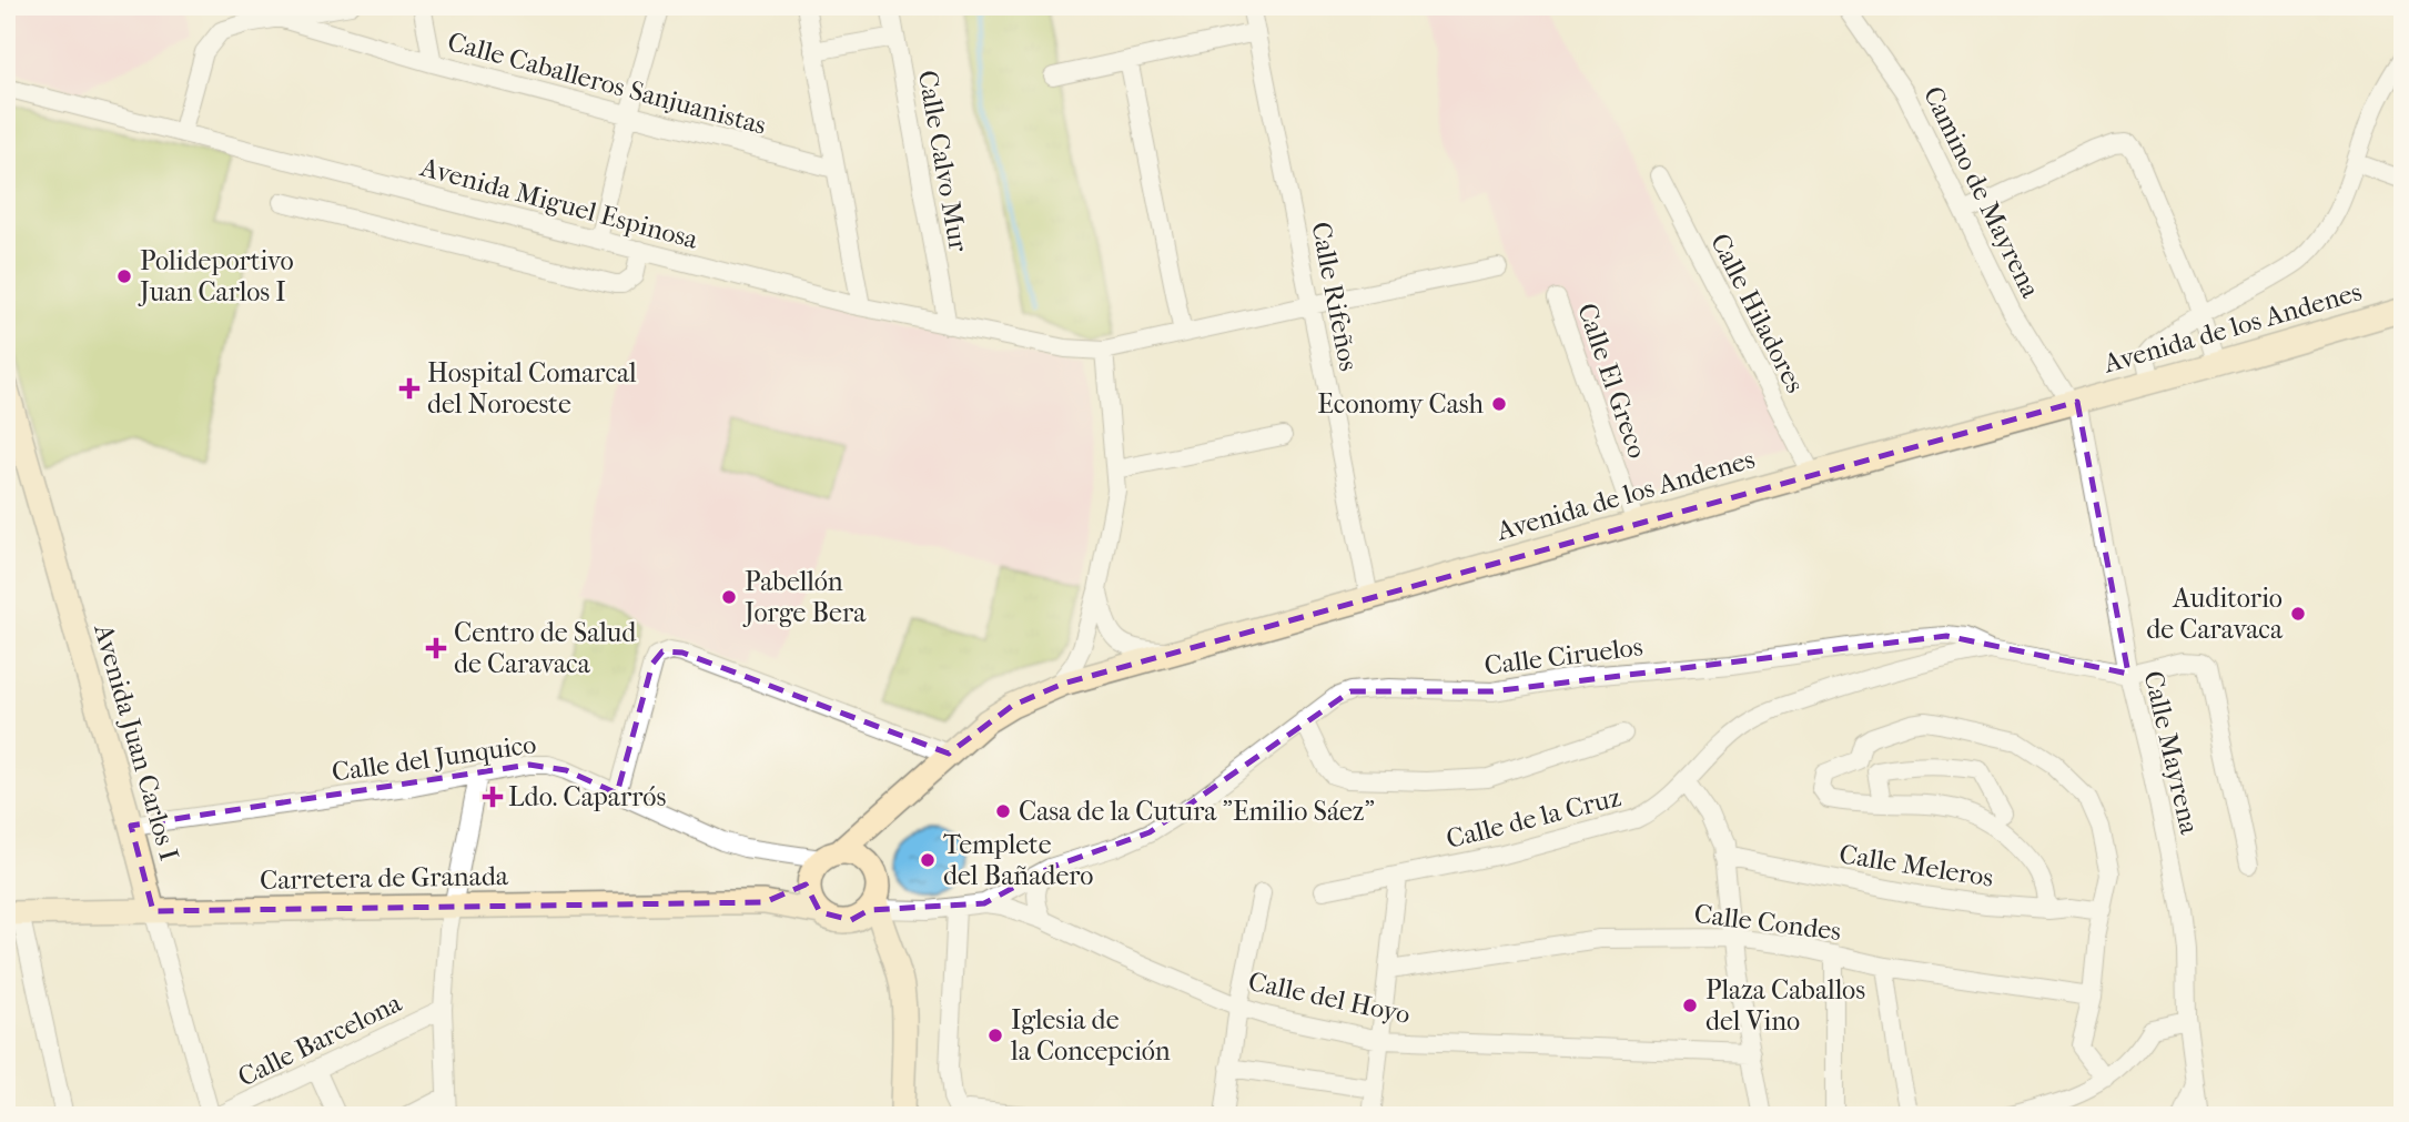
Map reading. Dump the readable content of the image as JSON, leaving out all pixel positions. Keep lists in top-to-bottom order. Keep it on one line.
{"streets":{"main road":["Avenida de los Andenes","Avenida Juan Carlos I","Carretera de Granada"],"street":["Calle Caballeros Sanjuanistas","Calle Calvo Mur","Camino de Mayrena","Avenida Miguel Espinosa","Calle Rifeños","Calle Hiladores","Calle El Greco","Calle Ciruelos","Calle Mayrena","Calle del Junquico","Calle de la Cruz","Calle Meleros","Calle Condes","Calle del Hoyo","Calle Barcelona"]},"crossings":[["Calle Calvo Mur","Avenida Miguel Espinosa"],["Camino de Mayrena","Avenida de los Andenes"],["Camino de Mayrena","Calle Mayrena"],["Avenida Miguel Espinosa","Calle Rifeños"],["Calle Rifeños","Avenida de los Andenes"],["Calle Hiladores","Avenida de los Andenes"],["Avenida de los Andenes","Calle El Greco"],["Avenida de los Andenes","Calle Mayrena"],["Avenida de los Andenes","Carretera de Granada"],["Calle Ciruelos","Calle Mayrena"],["Calle Ciruelos","Calle de la Cruz"],["Calle Ciruelos","Calle del Hoyo"],["Avenida Juan Carlos I","Calle del Junquico"],["Avenida Juan Carlos I","Carretera de Granada"],["Calle del Junquico","Carretera de Granada"],["Calle del Junquico","Calle del Hoyo"],["Carretera de Granada","Calle del Hoyo"]],"places":{"other":["Polideportivo Juan Carlos I","Economy Cash","Pabellón Jorge Bera","Auditorio de Caravaca","Casa de la Cutura \"Emilio Sáez\"","Templete del Bañadero","Plaza Caballos del Vino","Iglesia de la Concepción"],"health":["Hospital Comarcal del Noroeste","Centro de Salud de Caravaca","Ldo. Caparrós"]}}
